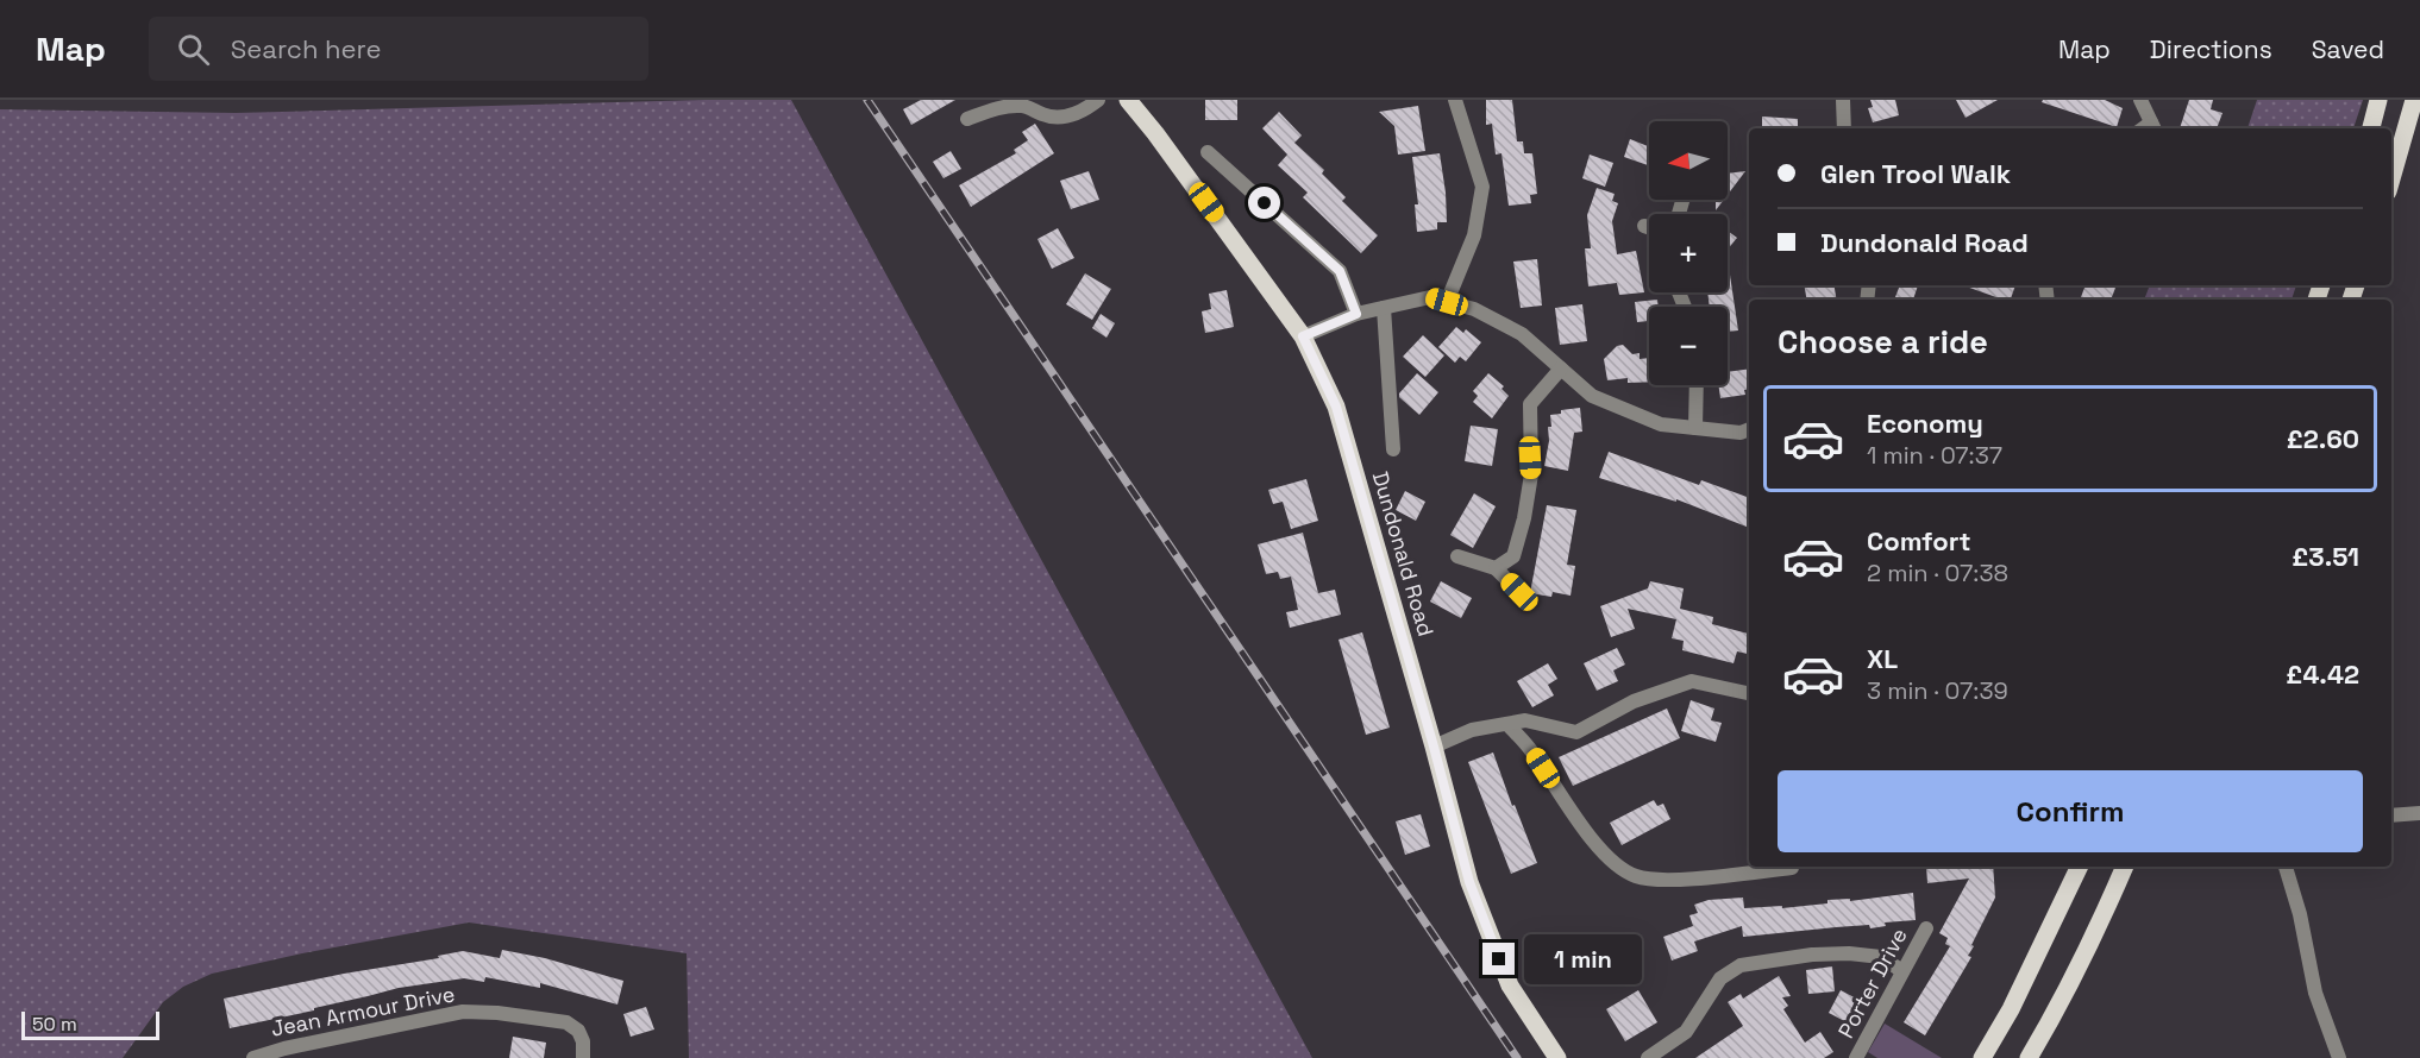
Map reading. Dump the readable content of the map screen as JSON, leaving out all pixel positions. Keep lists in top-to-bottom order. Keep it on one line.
{"streets":{"main road":["Dundonald Road"],"street":["Porter Drive","Jean Armour Drive"]},"scale_bar":"50 m","north":"left","page":{"header":"Map","search":"Search here","nav":["Map","Directions","Saved"],"map_buttons":["+","−"],"banner":["Glen Trool Walk","Dundonald Road"],"heading":"Choose a ride","list":[{"name":"Economy","note":"1 min · 07:37","value":"£2.60"},{"name":"Comfort","note":"2 min · 07:38","value":"£3.51"},{"name":"XL","note":"3 min · 07:39","value":"£4.42"}],"buttons":"Confirm","bubble":"1 min","scale":"50 m"}}
